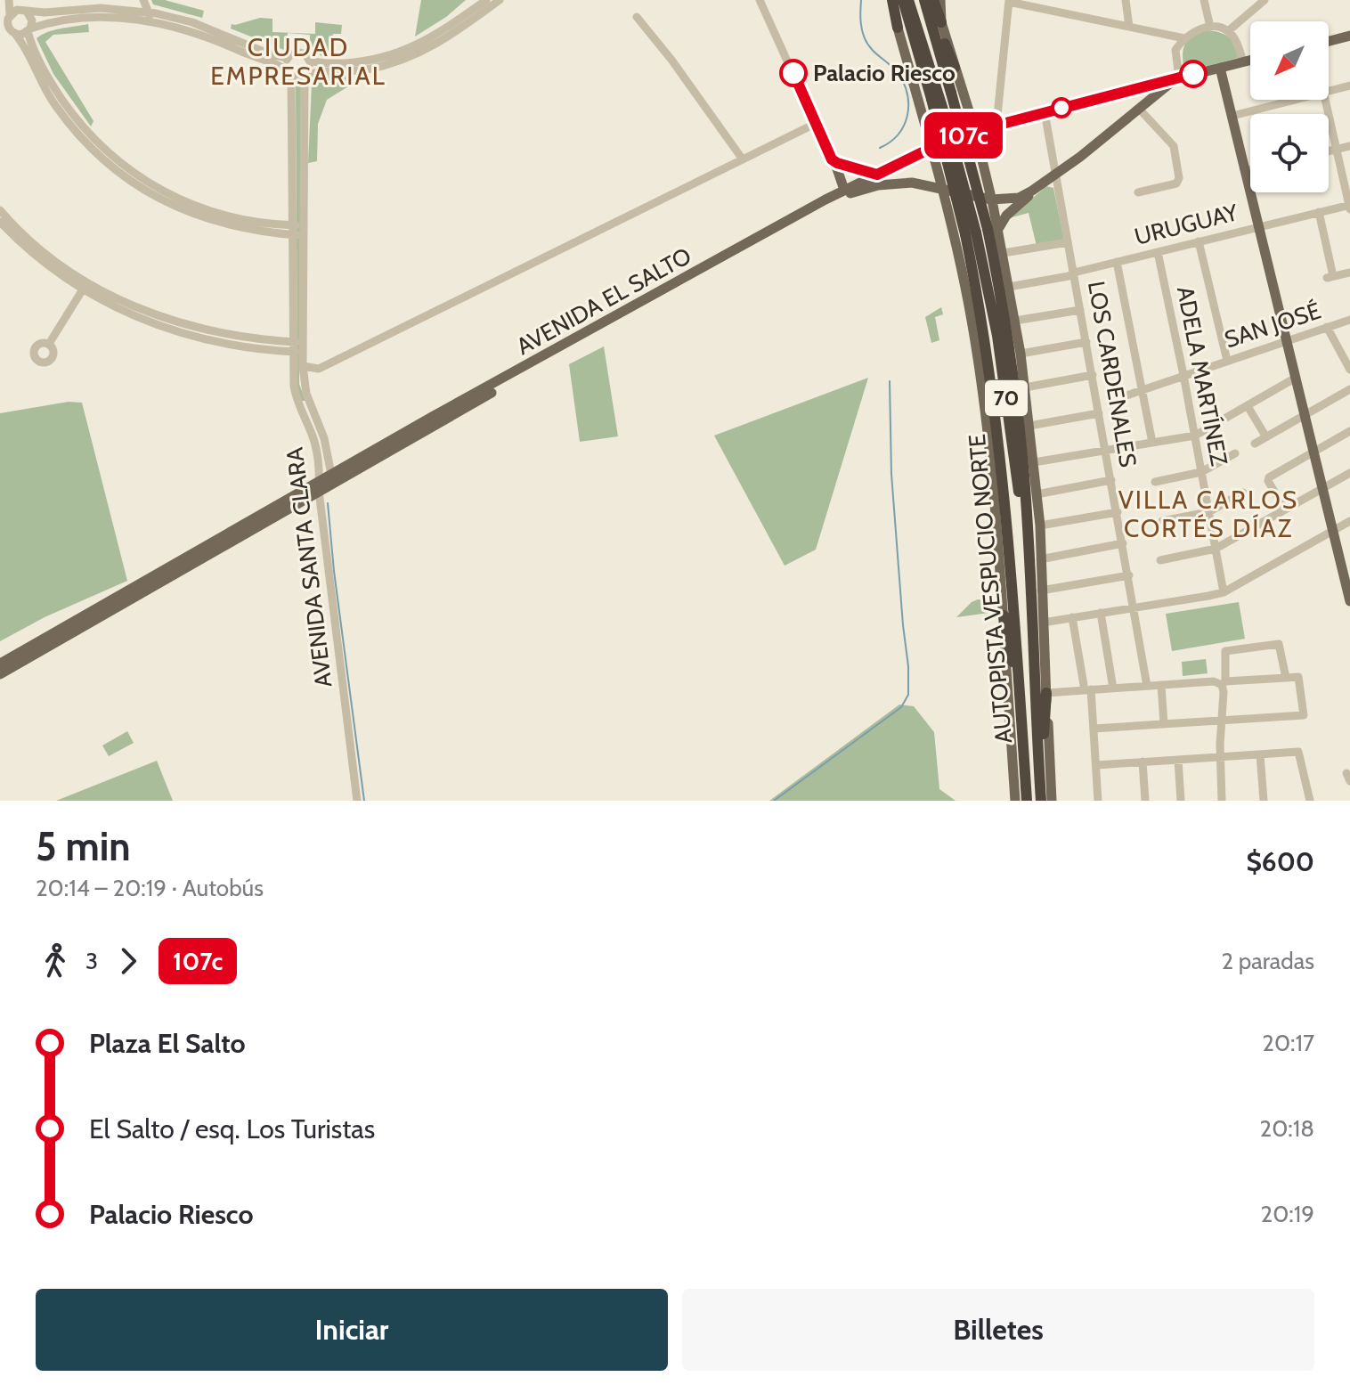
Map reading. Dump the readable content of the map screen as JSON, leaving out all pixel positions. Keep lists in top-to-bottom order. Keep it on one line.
{"streets":{"highway":["70","AUTOPISTA VESPUCIO NORTE"],"main road":["AVENIDA EL SALTO"],"street":["URUGUAY","SAN JOSÉ","LOS CARDENALES","ADELA MARTÍNEZ","AVENIDA SANTA CLARA"]},"crossings":[["URUGUAY","LOS CARDENALES"],["URUGUAY","ADELA MARTÍNEZ"],["AVENIDA EL SALTO","LOS CARDENALES"],["AVENIDA EL SALTO","AVENIDA SANTA CLARA"],["SAN JOSÉ","ADELA MARTÍNEZ"],["70","AUTOPISTA VESPUCIO NORTE"]],"districts":["CIUDAD EMPRESARIAL","VILLA CARLOS CORTÉS DÍAZ"],"places":["Palacio Riesco"],"lines":["bus line 107c"],"north":"bottom left","page":{"on_map":"107c","heading":["5 min","20:14 – 20:19 · Autobús","$600"],"legs":["3","107c","2 paradas"],"list":[{"name":"Plaza El Salto","value":"20:17"},{"name":"El Salto / esq. Los Turistas","value":"20:18"},{"name":"Palacio Riesco","value":"20:19"}],"buttons":["Iniciar","Billetes"]}}
